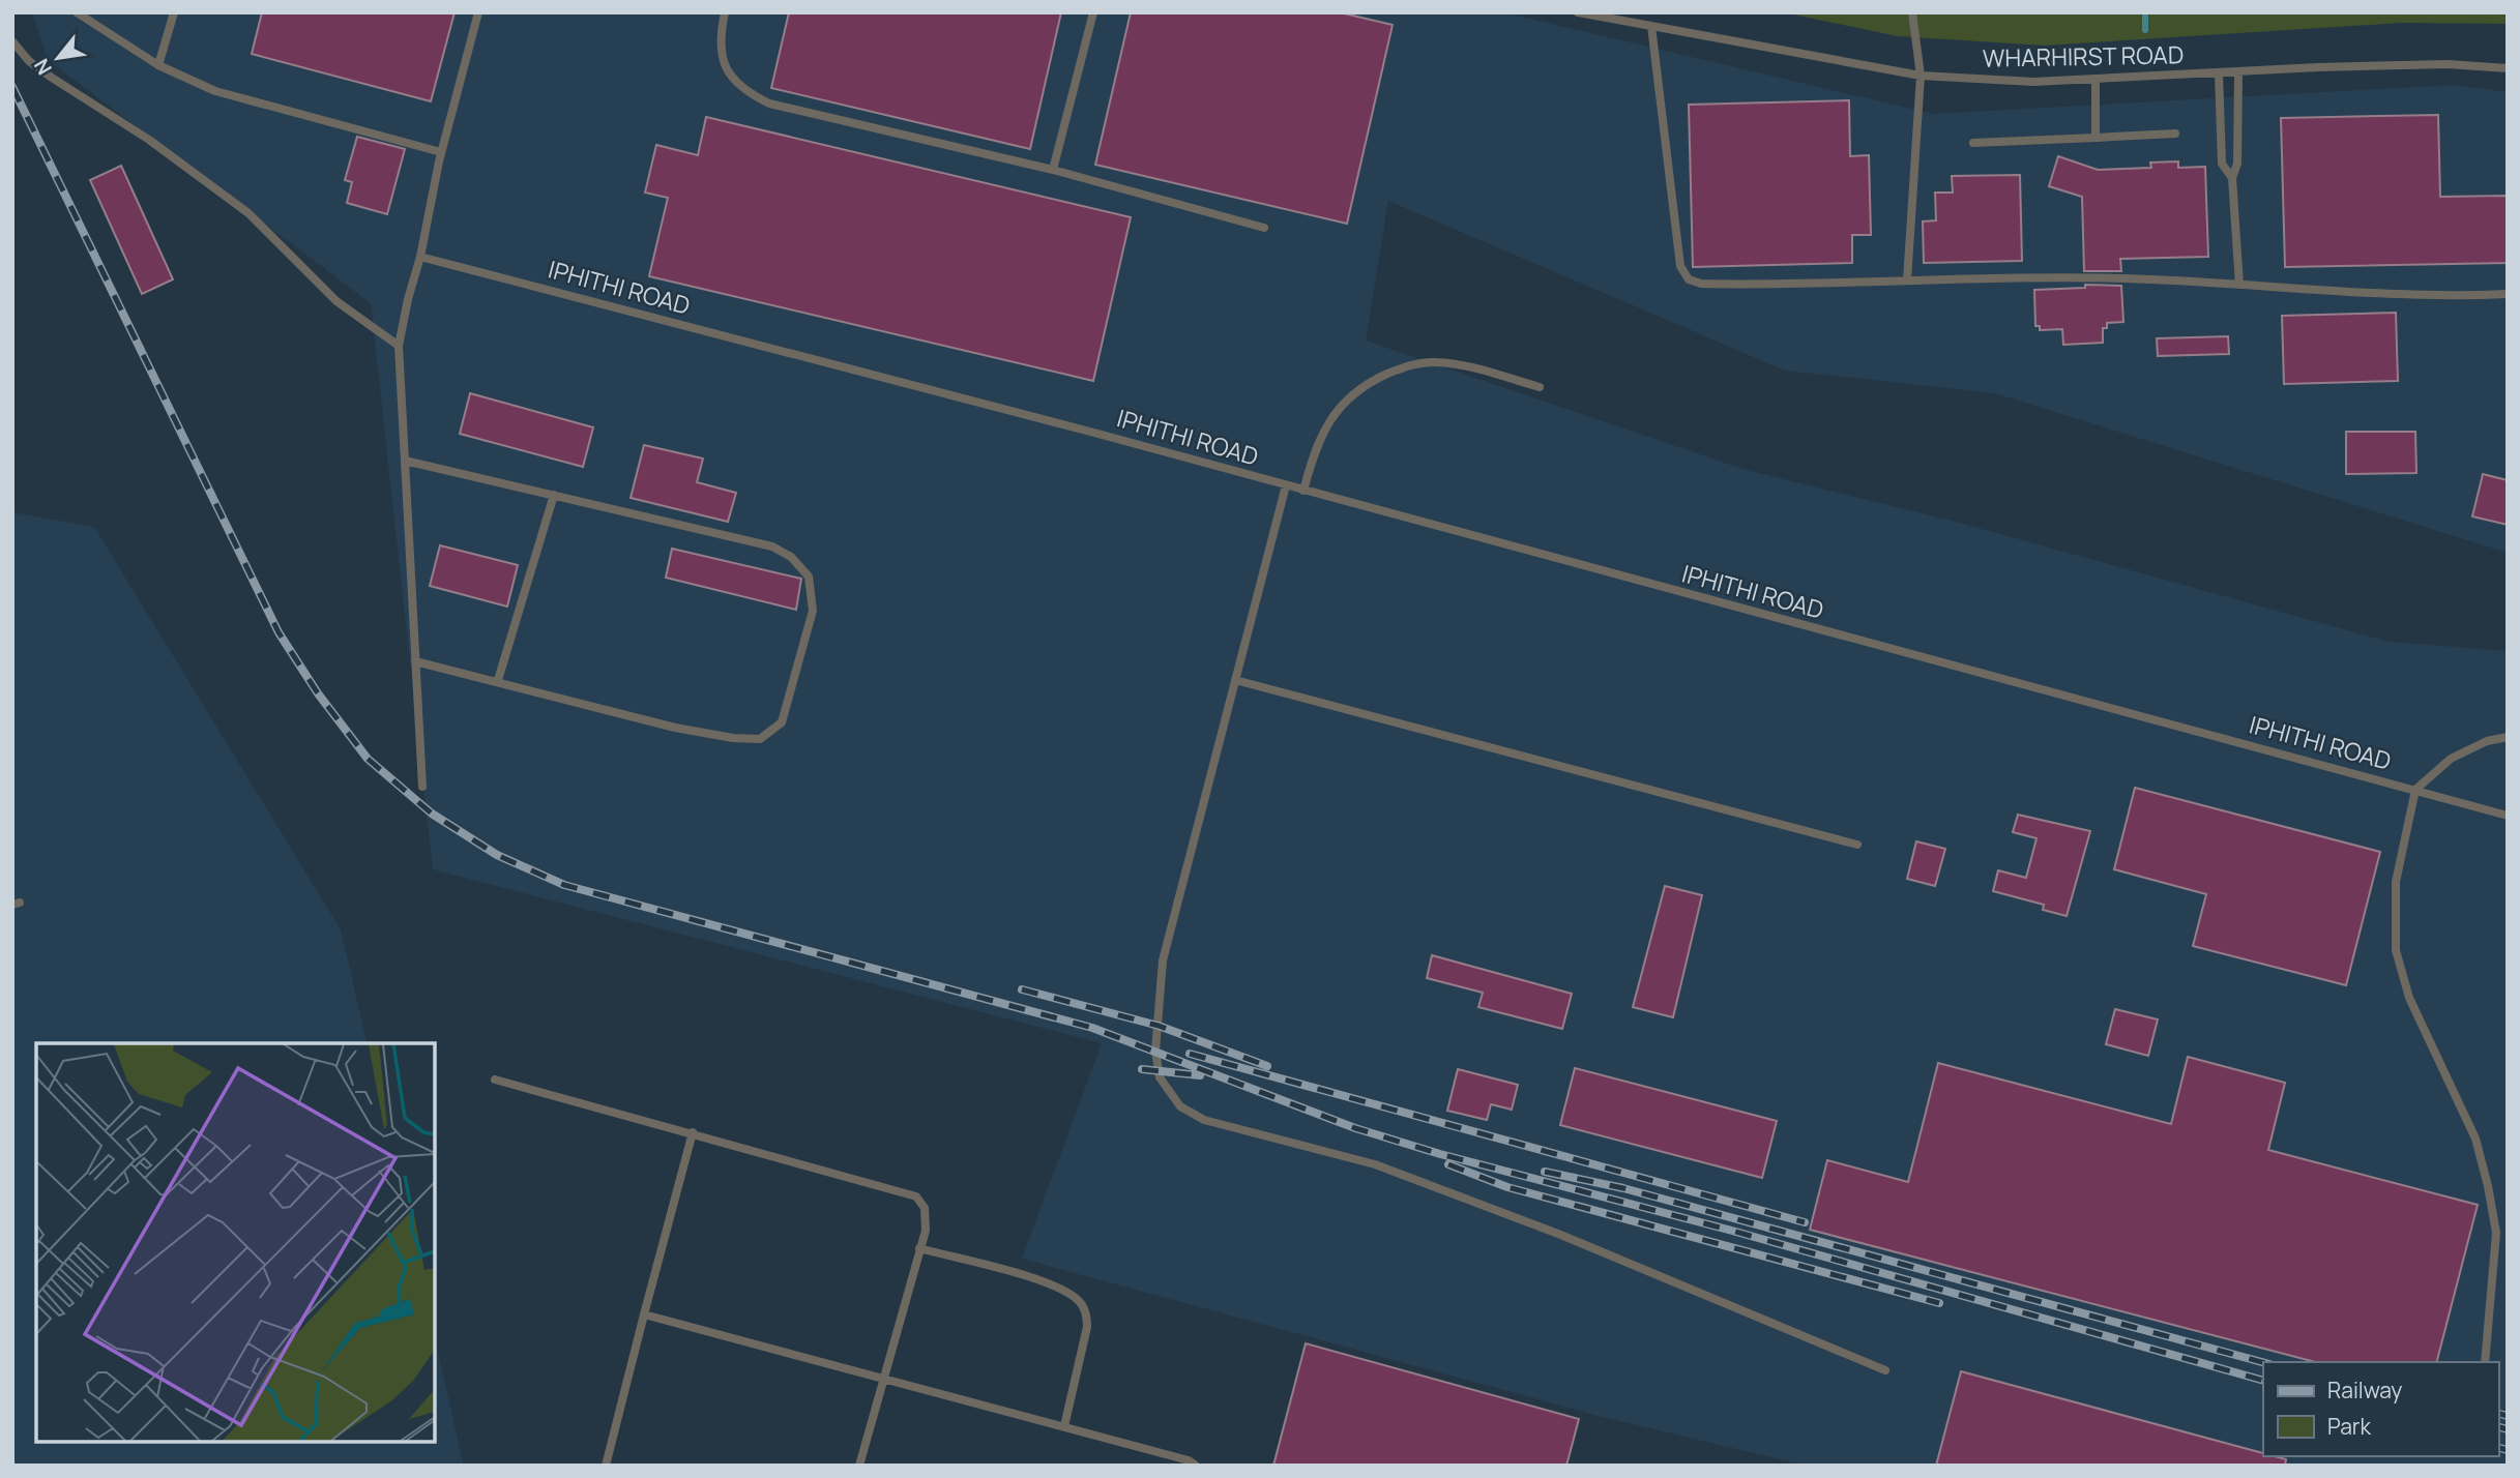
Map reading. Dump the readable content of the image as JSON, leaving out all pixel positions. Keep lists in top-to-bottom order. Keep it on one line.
{"streets":{"lane":["WHARHIRST ROAD","IPHITHI ROAD"]},"legend":["Railway","Park"],"north":"bottom left"}
